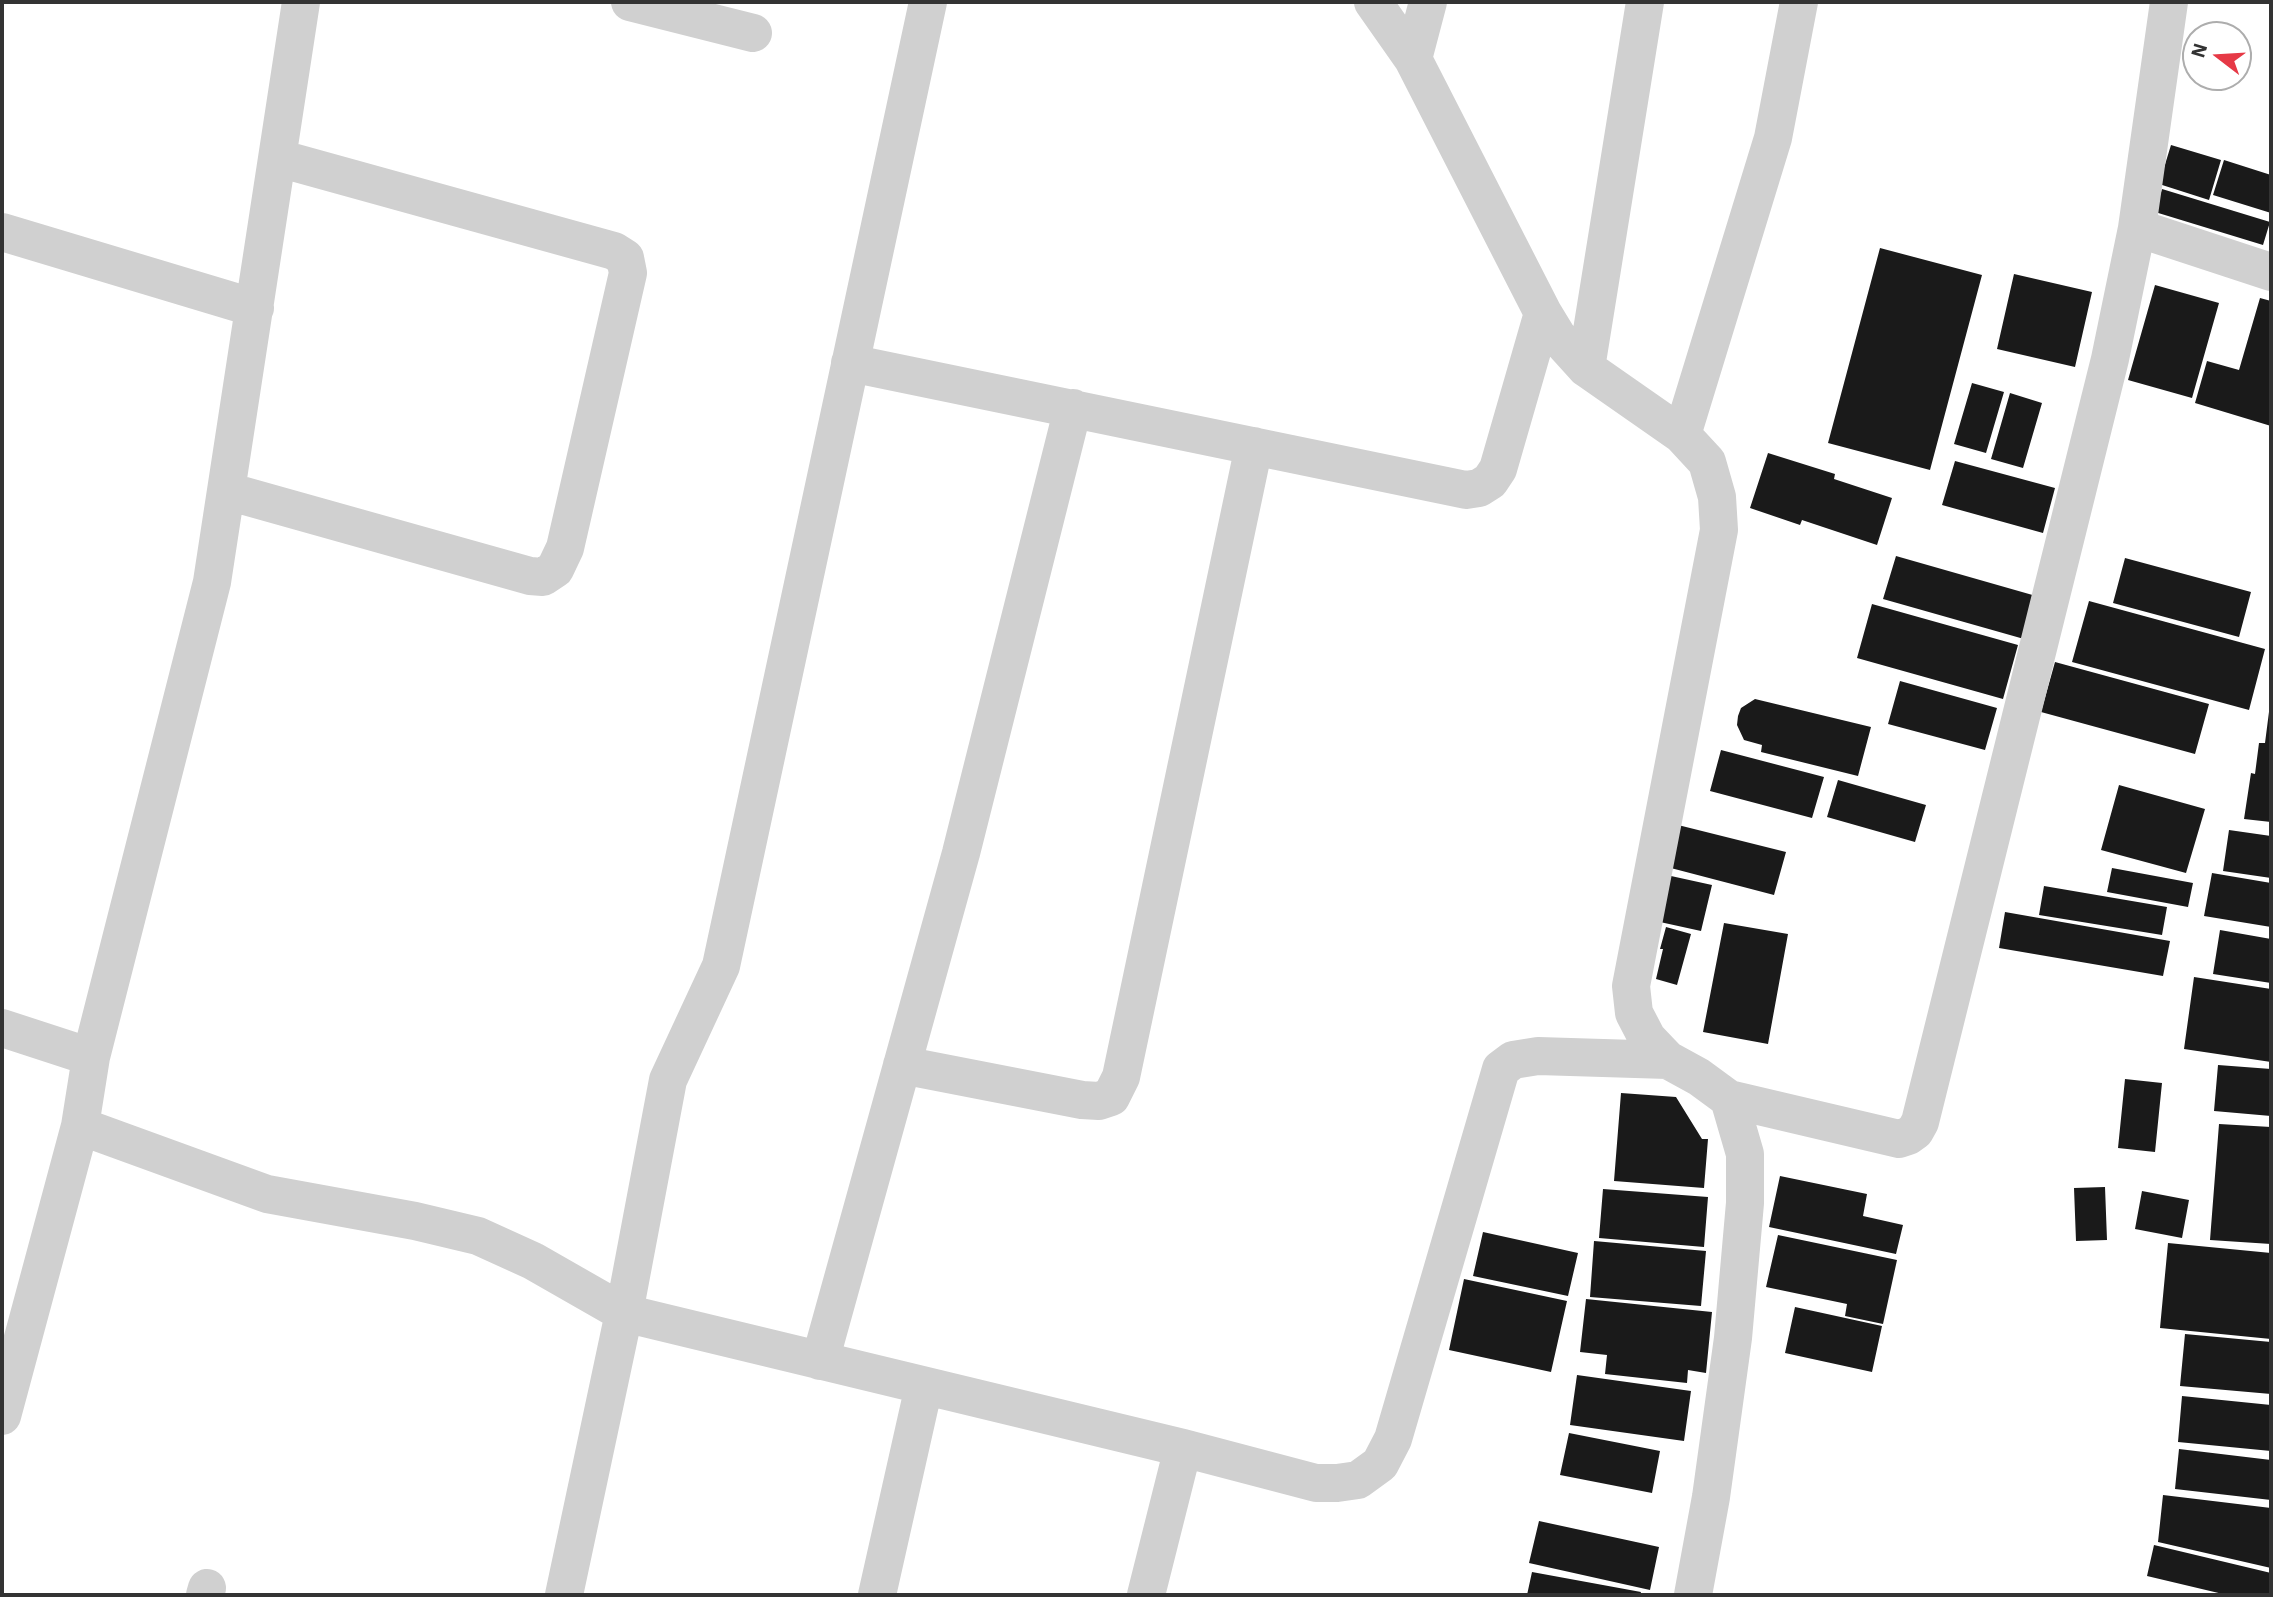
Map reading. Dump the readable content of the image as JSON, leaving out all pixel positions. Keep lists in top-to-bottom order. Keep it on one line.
{"north":"left"}
